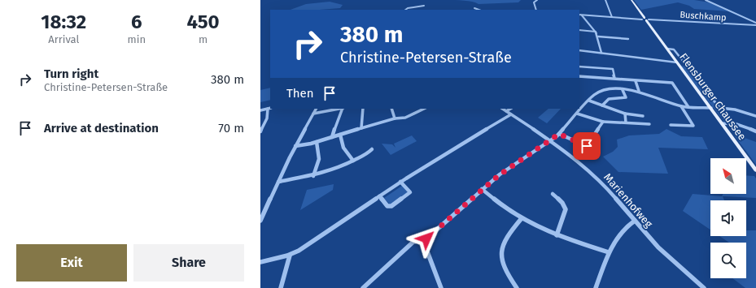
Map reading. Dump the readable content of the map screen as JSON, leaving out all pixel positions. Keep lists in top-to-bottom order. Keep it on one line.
{"streets":{"main road":["Flensburger Chaussee"],"street":["Buschkamp","Marienhofweg"]},"crossings":[["Buschkamp","Flensburger Chaussee"]],"north":"top left","page":{"eta":["18:32","Arrival","6","min","450","m"],"turn":["380 m","Christine-Petersen-Straße"],"list":[{"name":"Turn right","note":"Christine-Petersen-Straße","value":"380 m"},{"name":"Arrive at destination","value":"70 m"}],"then":"Then","buttons":["Exit","Share"]}}
